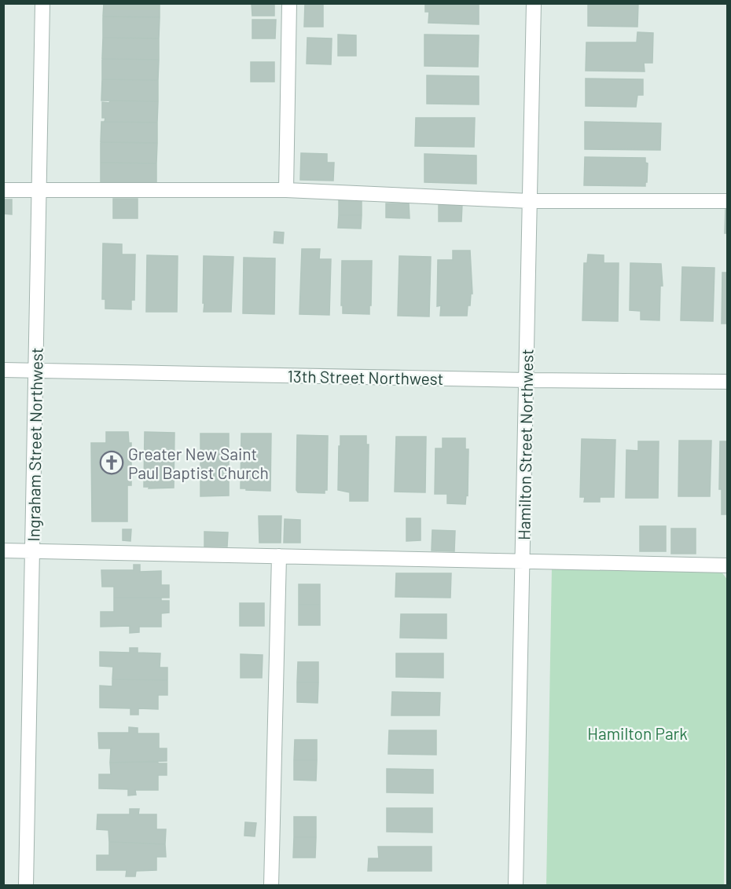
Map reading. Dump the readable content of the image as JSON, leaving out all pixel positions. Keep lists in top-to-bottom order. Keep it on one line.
{"streets":{"street":["13th Street Northwest","Ingraham Street Northwest","Hamilton Street Northwest"]},"crossings":[["13th Street Northwest","Ingraham Street Northwest"],["13th Street Northwest","Hamilton Street Northwest"]],"parks":["Hamilton Park"],"places":{"church":["Greater New Saint Paul Baptist Church"]}}
